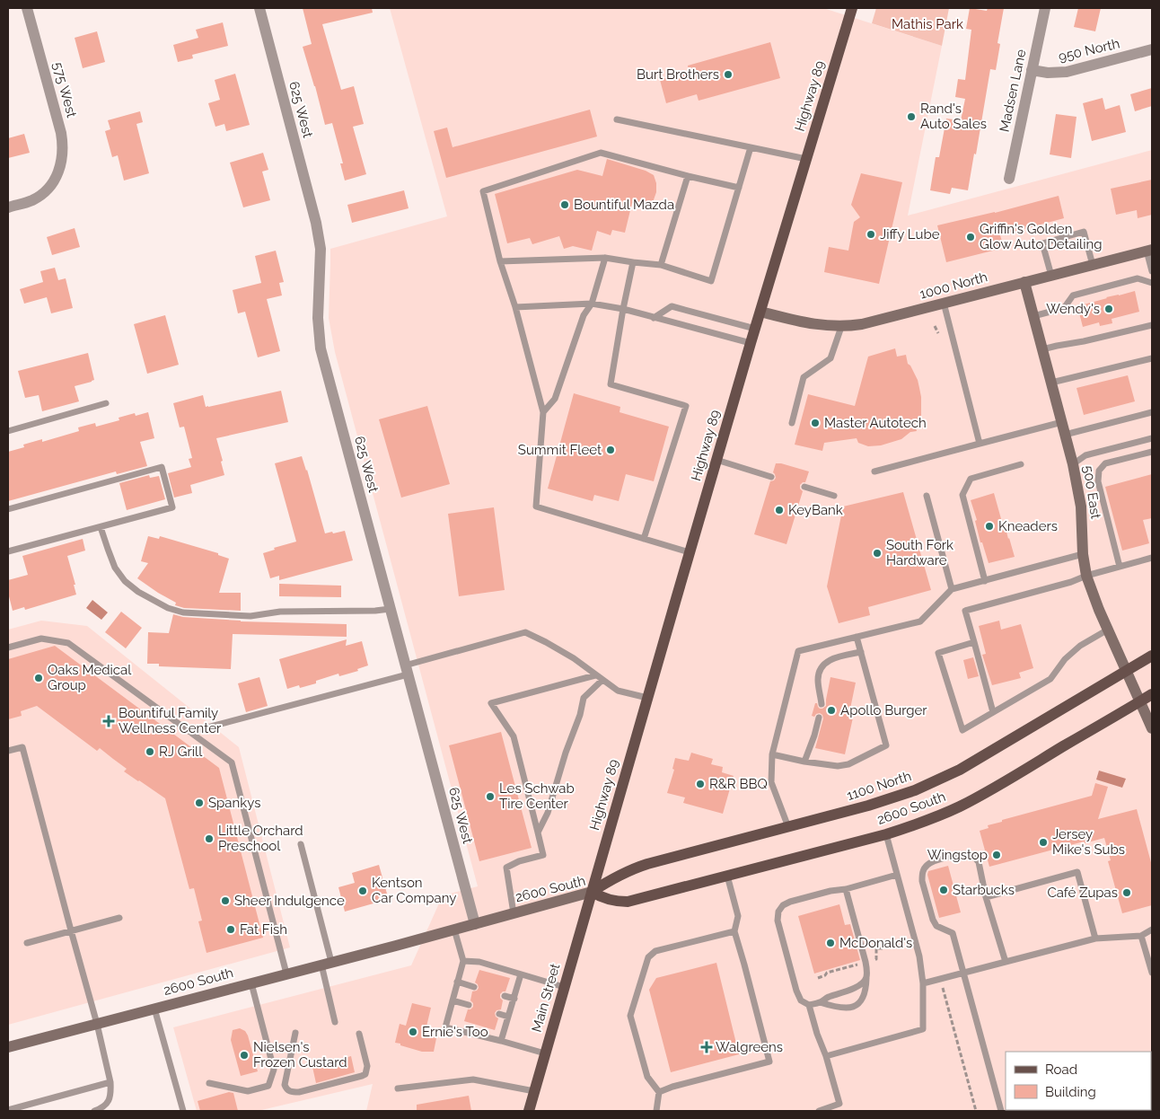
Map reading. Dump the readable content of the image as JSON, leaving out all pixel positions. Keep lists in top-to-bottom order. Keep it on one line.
{"streets":{"main road":["Highway 89","1100 North","2600 South","Main Street"],"street":["950 North","575 West","Madsen Lane","625 West","1000 North","500 East"]},"crossings":[["950 North","Madsen Lane"],["Highway 89","1000 North"],["Highway 89","1100 North"],["Highway 89","2600 South"],["Highway 89","Main Street"],["625 West","2600 South"],["1000 North","500 East"],["500 East","1100 North"],["500 East","2600 South"],["1100 North","2600 South"],["1100 North","Main Street"],["2600 South","Main Street"]],"parks":["Mathis Park"],"places":{"other":["Burt Brothers","Rand's Auto Sales","Bountiful Mazda","Jiffy Lube","Griffin's Golden Glow Auto Detailing","Wendy's","Master Autotech","Summit Fleet","KeyBank","Kneaders","South Fork Hardware","Oaks Medical Group","Apollo Burger","RJ Grill","R&R BBQ","Les Schwab Tire Center","Spankys","Little Orchard Preschool","Jersey Mike's Subs","Wingstop","Starbucks","Kentson Car Company","Café Zupas","Sheer Indulgence","Fat Fish","McDonald's","Ernie's Too","Nielsen's Frozen Custard"],"health":["Bountiful Family Wellness Center","Walgreens"]},"legend":["Road","Building"]}
